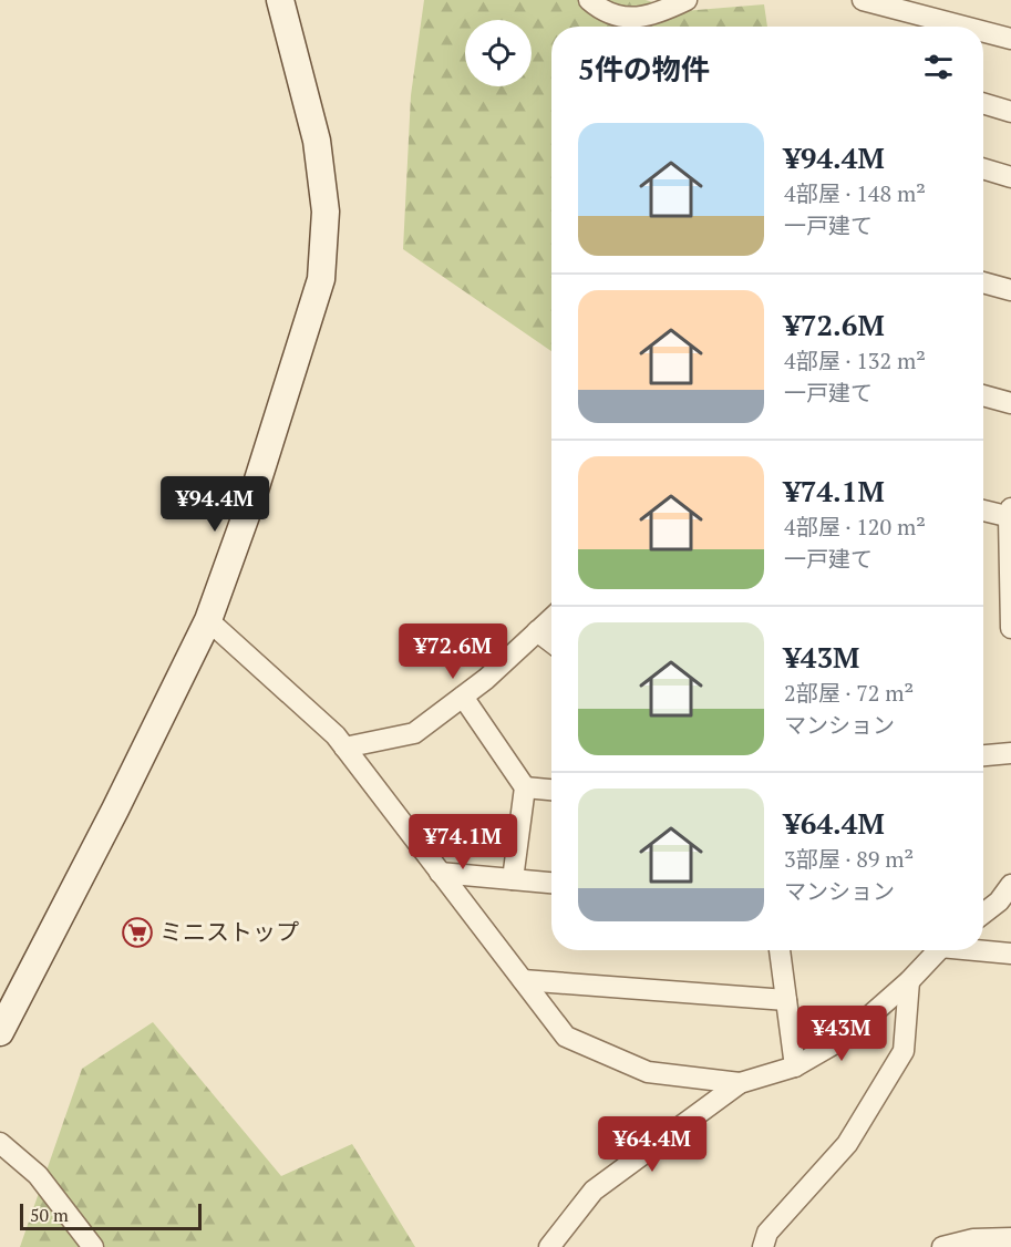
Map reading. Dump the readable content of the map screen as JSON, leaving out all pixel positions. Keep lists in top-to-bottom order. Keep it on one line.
{"places":{"supermarket":["ミニストップ"]},"scale_bar":"50 m","page":{"heading":"5件の物件","list":[{"name":"¥94.4M","note":"4部屋 · 148 m² · 一戸建て"},{"name":"¥72.6M","note":"4部屋 · 132 m² · 一戸建て"},{"name":"¥74.1M","note":"4部屋 · 120 m² · 一戸建て"},{"name":"¥43M","note":"2部屋 · 72 m² · マンション"},{"name":"¥64.4M","note":"3部屋 · 89 m² · マンション"}],"price":["¥94.4M","¥72.6M","¥74.1M","¥43M","¥64.4M"],"scale":"50 m"}}
